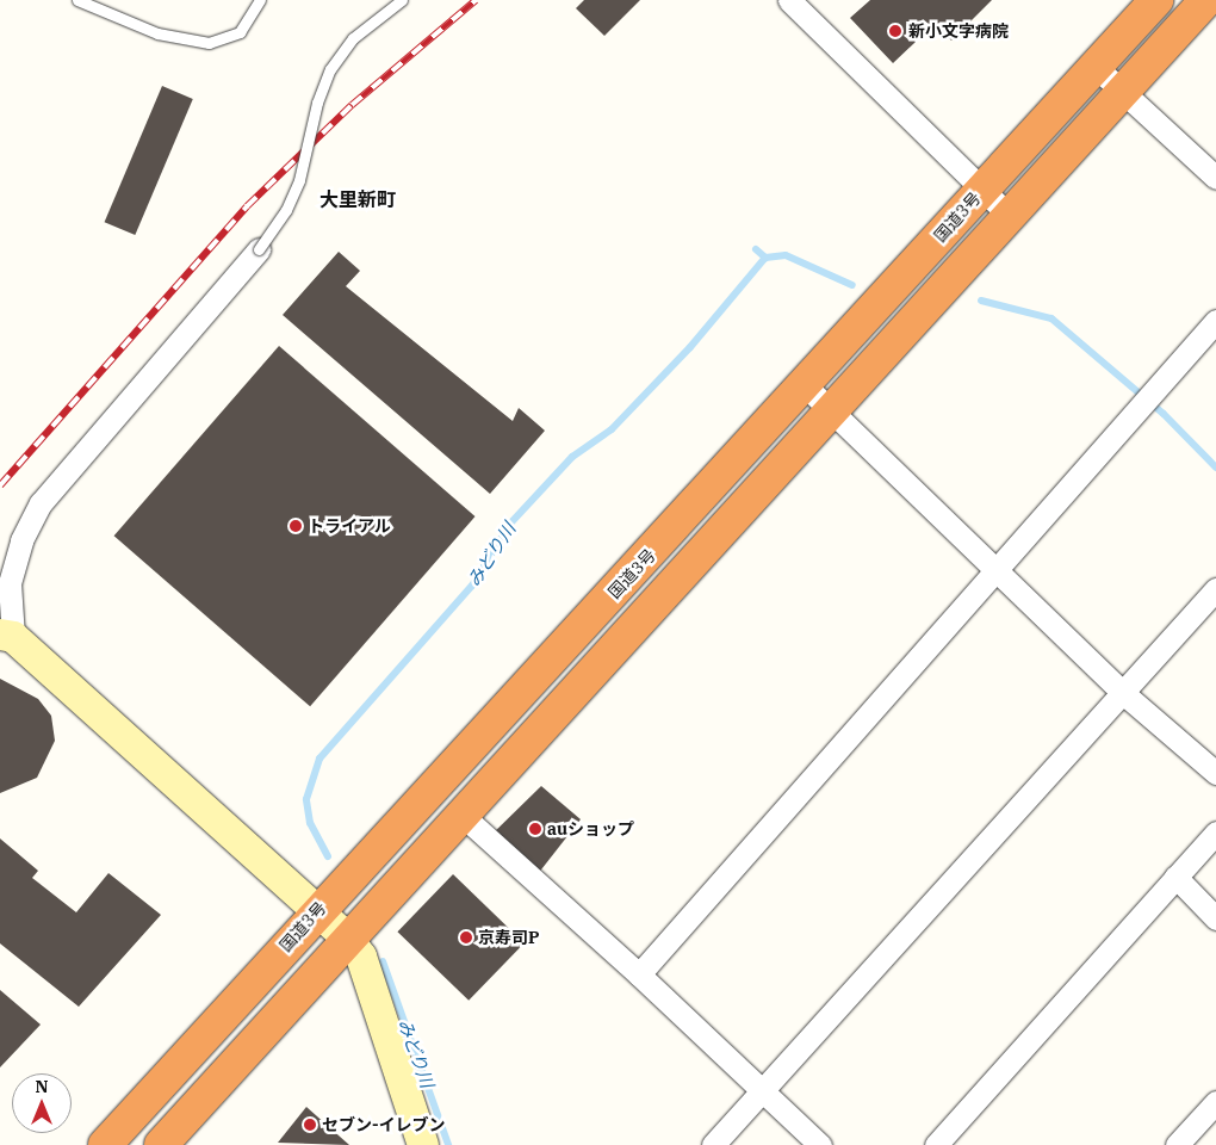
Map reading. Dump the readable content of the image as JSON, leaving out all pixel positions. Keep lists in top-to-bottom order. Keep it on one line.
{"streets":{"highway":["国道3号"]},"districts":["大里新町"],"water":["みどり川"],"places":["新小文字病院","トライアル","auショップ","京寿司P","セブン-イレブン"],"north":"top"}
